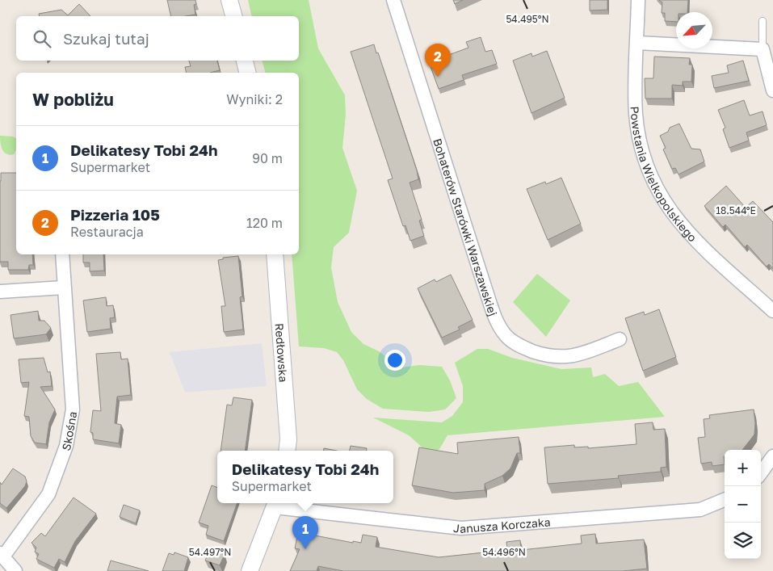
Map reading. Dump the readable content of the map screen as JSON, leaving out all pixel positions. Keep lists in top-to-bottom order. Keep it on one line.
{"streets":{"street":["Powstania Wielkopolskiego","Bohaterów Starówki Warszawskiej","Redłowska","Skośna","Janusza Korczaka"]},"north":"bottom left","page":{"search":"Szukaj tutaj","pins":["2","1"],"heading":["W pobliżu","Wyniki: 2"],"list":[{"mark":"1","name":"Delikatesy Tobi 24h","note":"Supermarket","value":"90 m"},{"mark":"2","name":"Pizzeria 105","note":"Restauracja","value":"120 m"}],"map_buttons":["+","−"],"popup":["Delikatesy Tobi 24h","Supermarket"]},"coordinates":["54.495°N","18.544°E","54.497°N","54.496°N"]}
